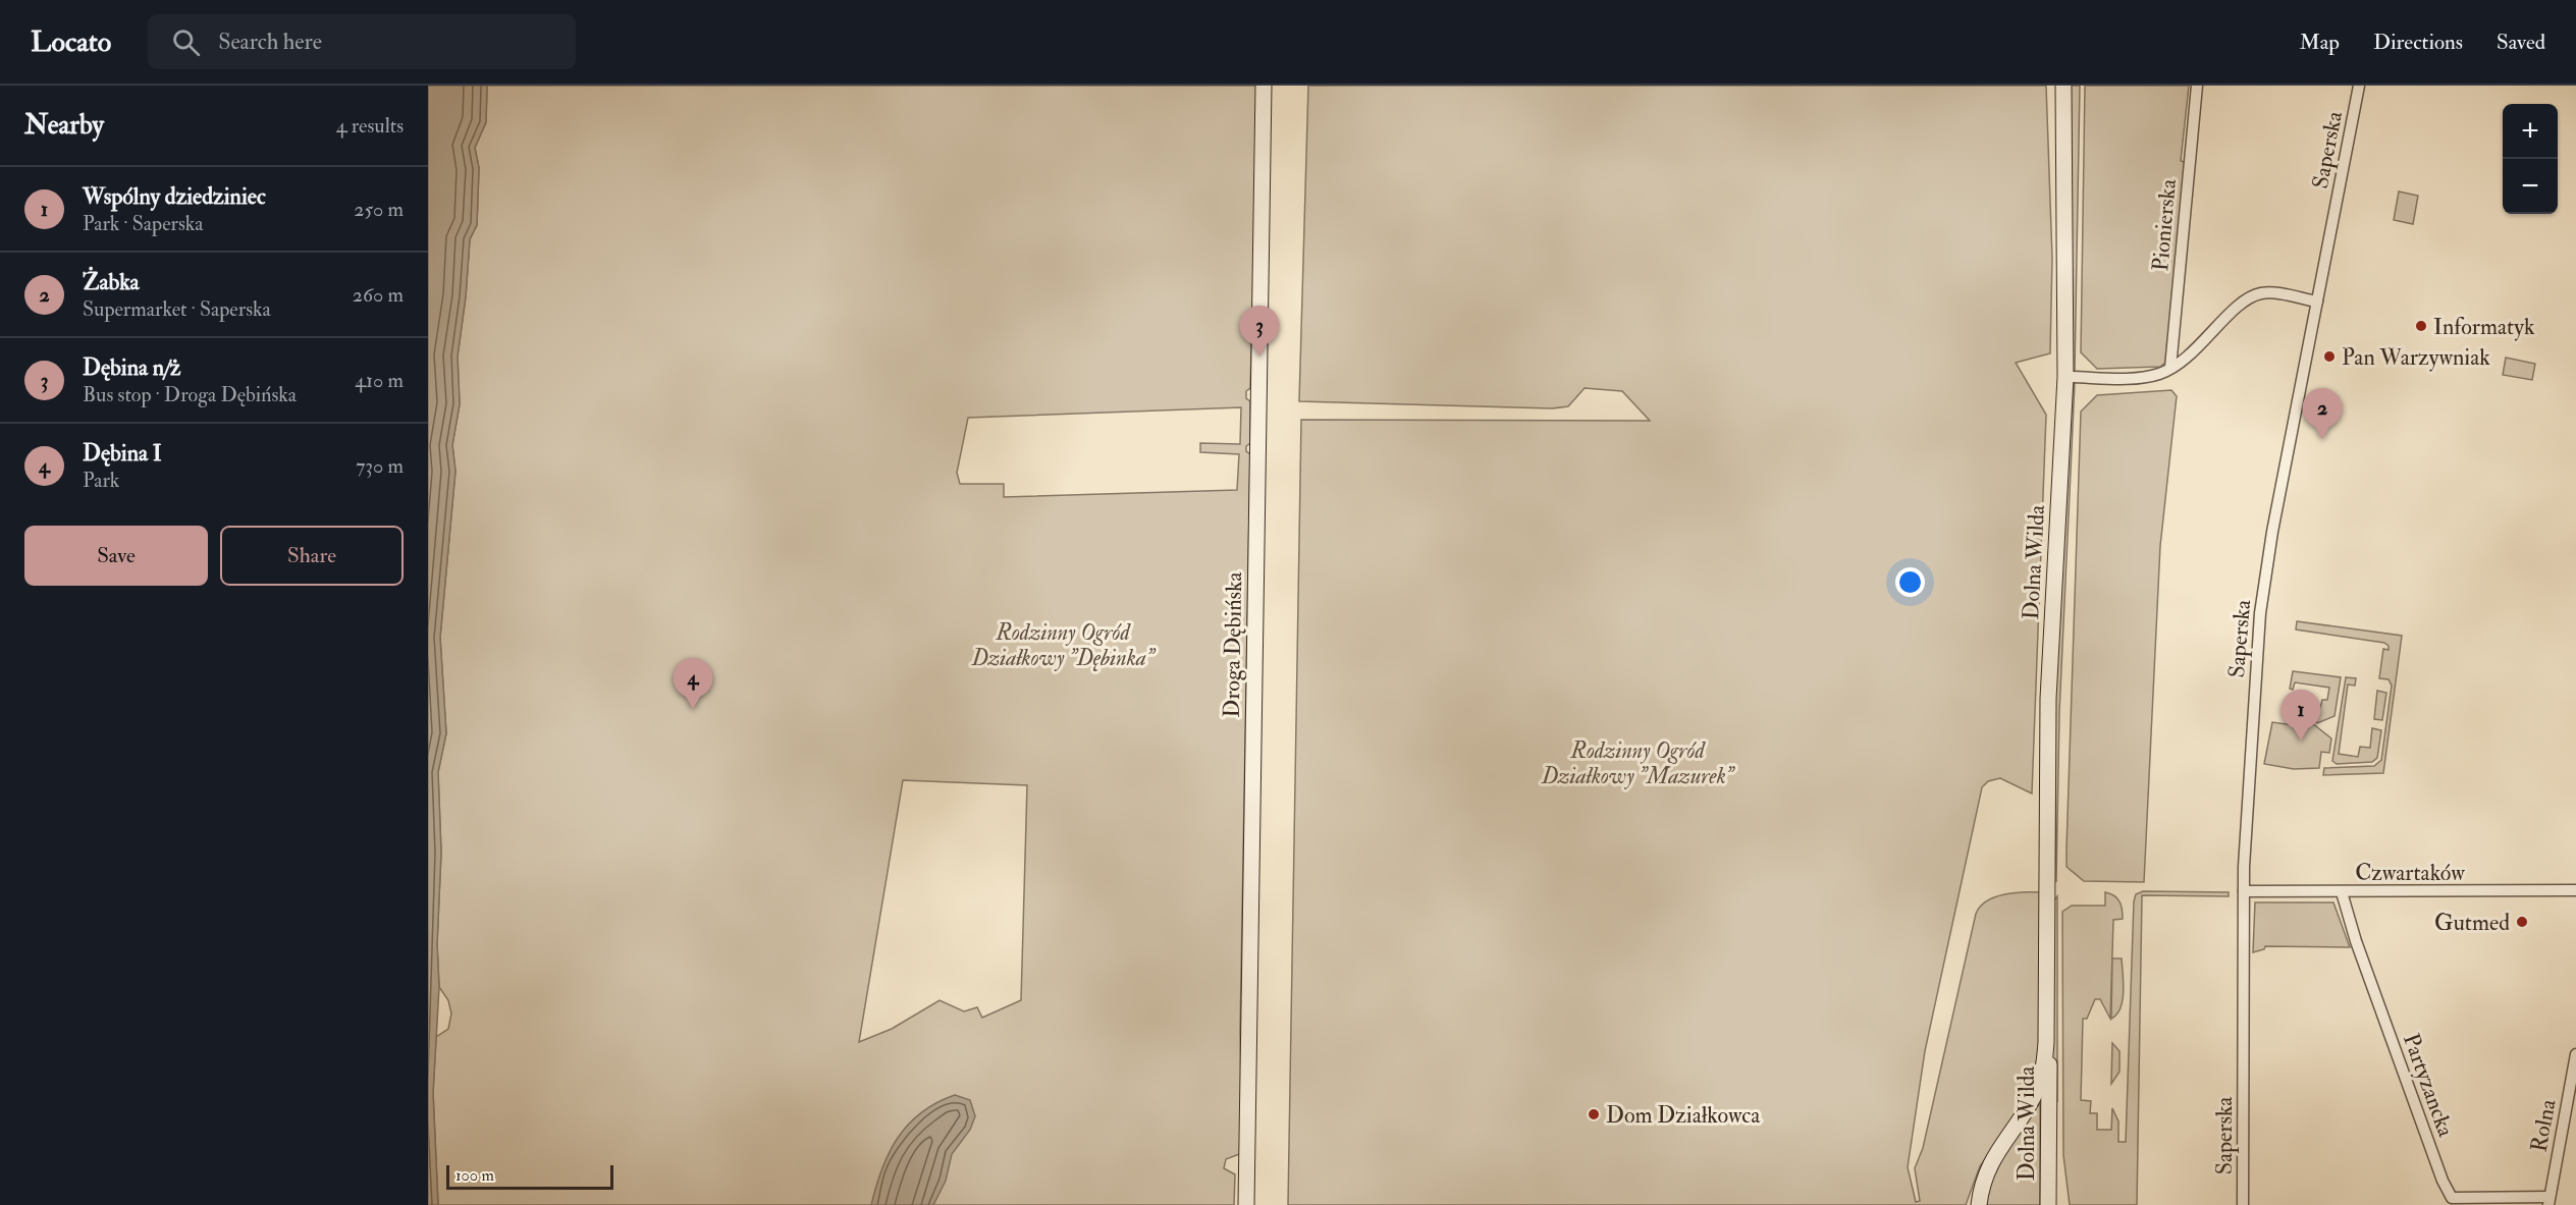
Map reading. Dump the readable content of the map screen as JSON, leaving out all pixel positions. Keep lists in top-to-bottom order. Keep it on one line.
{"streets":{"main road":["Dolna Wilda","Droga Dębińska"],"street":["Saperska","Pionierska","Czwartaków","Partyzancka","Rolna"]},"crossings":[["Saperska","Czwartaków"],["Czwartaków","Partyzancka"],["Partyzancka","Rolna"]],"parks":["Rodzinny Ogród Działkowy \"Dębinka\"","Rodzinny Ogród Działkowy \"Mazurek\""],"places":["Informatyk","Pan Warzywniak","Gutmed","Dom Działkowca"],"scale_bar":"100 m","page":{"header":"Locato","search":"Search here","nav":["Map","Directions","Saved"],"heading":["Nearby","4 results"],"map_buttons":["+","−"],"list":[{"mark":"1","name":"Wspólny dziedziniec","note":"Park · Saperska","value":"250 m"},{"mark":"2","name":"Żabka","note":"Supermarket · Saperska","value":"260 m"},{"mark":"3","name":"Dębina n/ż","note":"Bus stop · Droga Dębińska","value":"410 m"},{"mark":"4","name":"Dębina I","note":"Park","value":"730 m"}],"pins":["3","2","4","1"],"buttons":["Save","Share"],"scale":"100 m"}}
